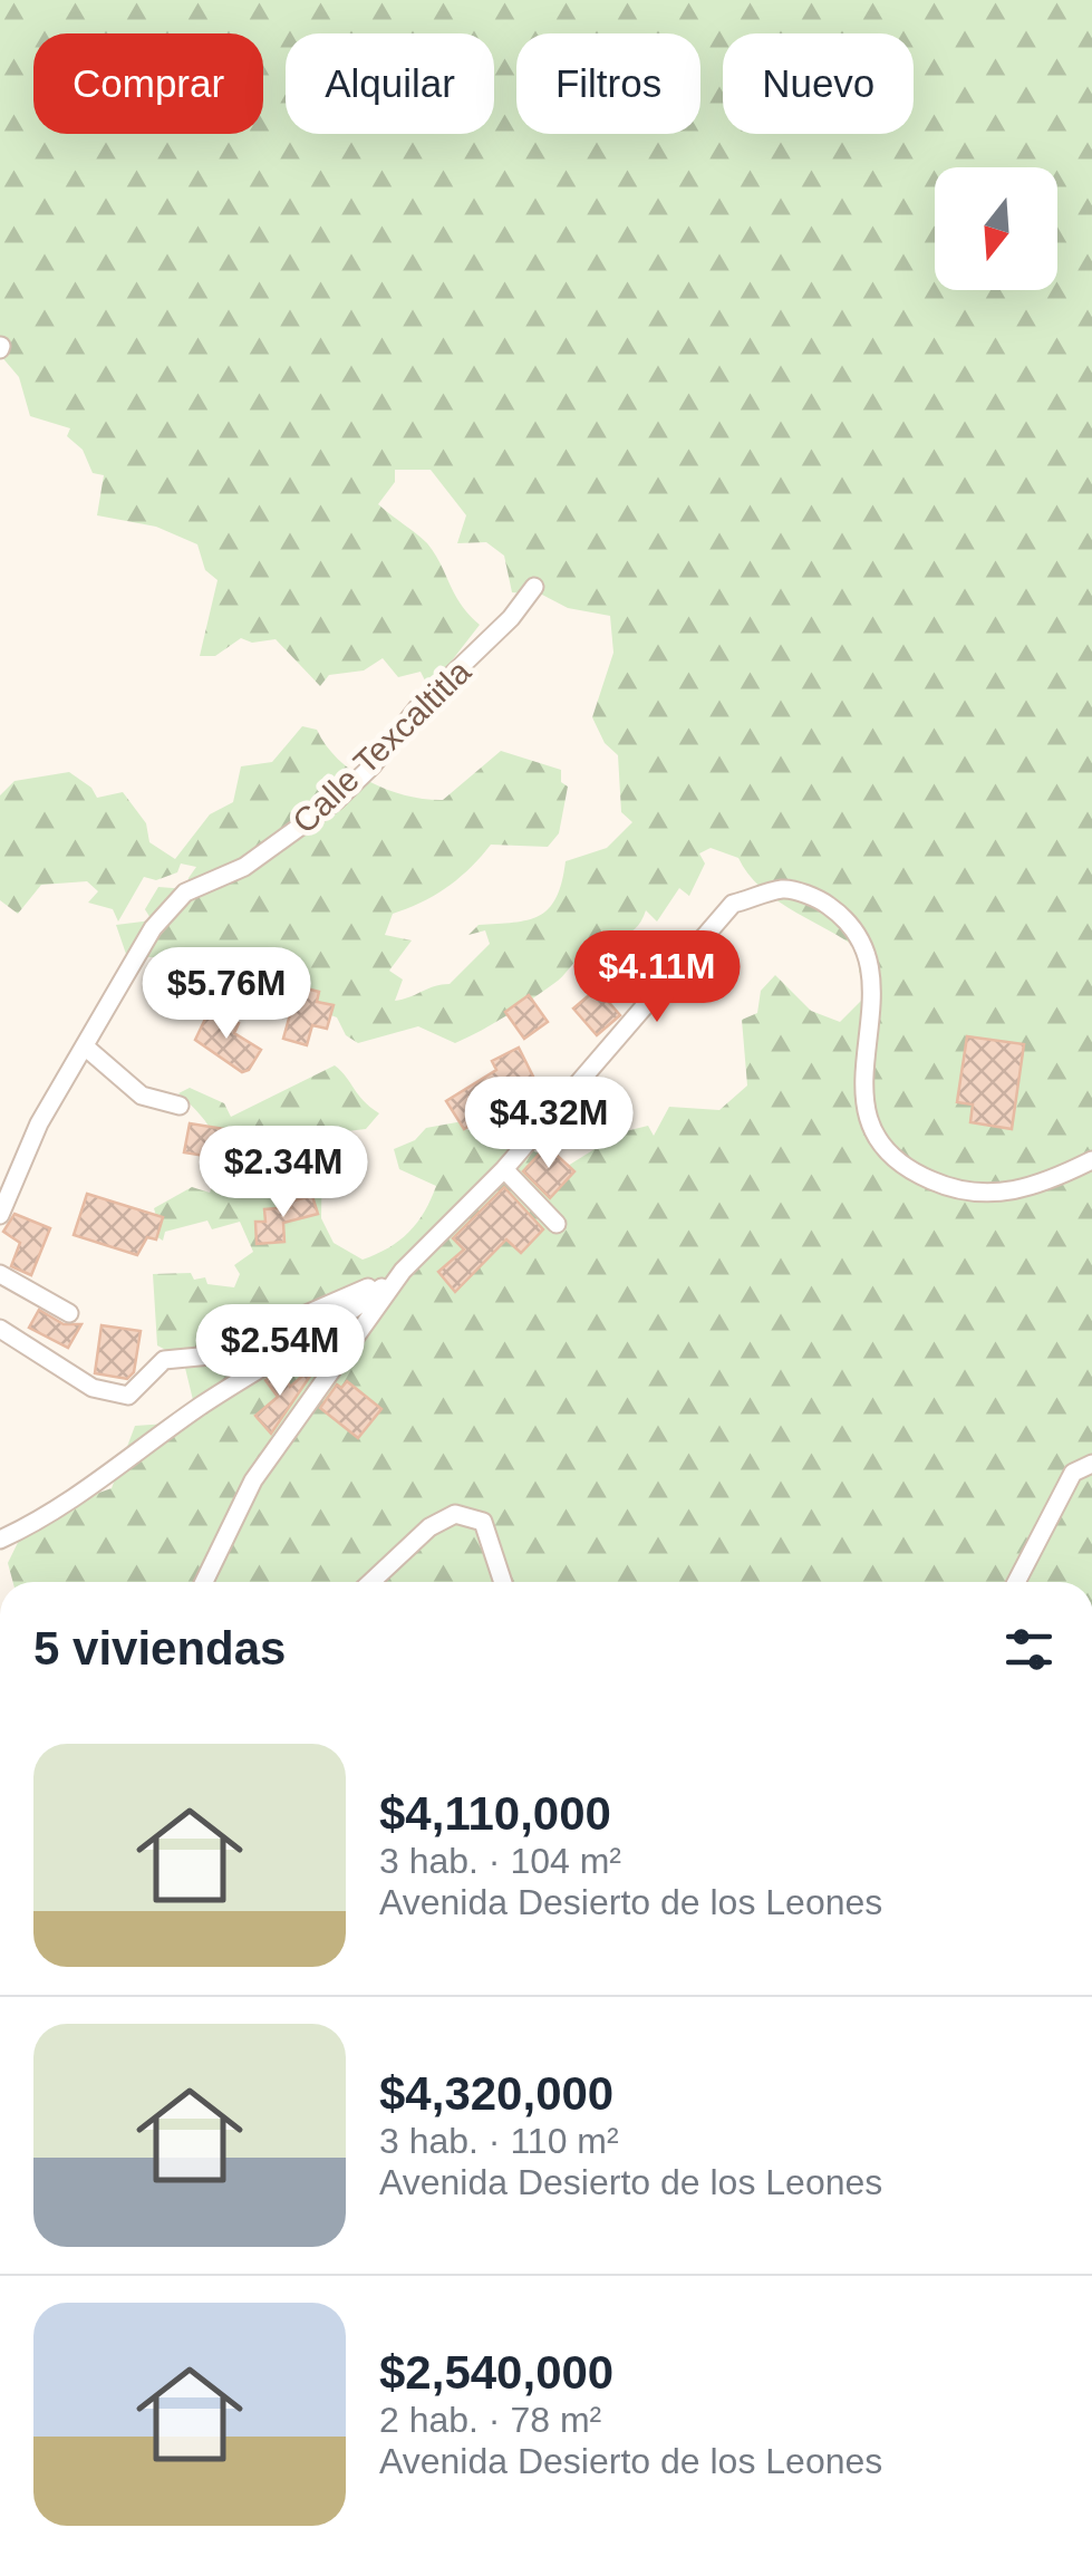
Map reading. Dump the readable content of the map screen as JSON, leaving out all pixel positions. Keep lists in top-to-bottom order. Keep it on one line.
{"streets":{"street":["Calle Texcaltitla"]},"north":"bottom","page":{"chip":["Comprar","Alquilar","Filtros","Nuevo"],"price":["$4.11M","$5.76M","$4.32M","$2.34M","$2.54M"],"heading":"5 viviendas","list":[{"name":"$4,110,000","note":"3 hab. · 104 m² · Avenida Desierto de los Leones"},{"name":"$4,320,000","note":"3 hab. · 110 m² · Avenida Desierto de los Leones"},{"name":"$2,540,000","note":"2 hab. · 78 m² · Avenida Desierto de los Leones"}]}}
